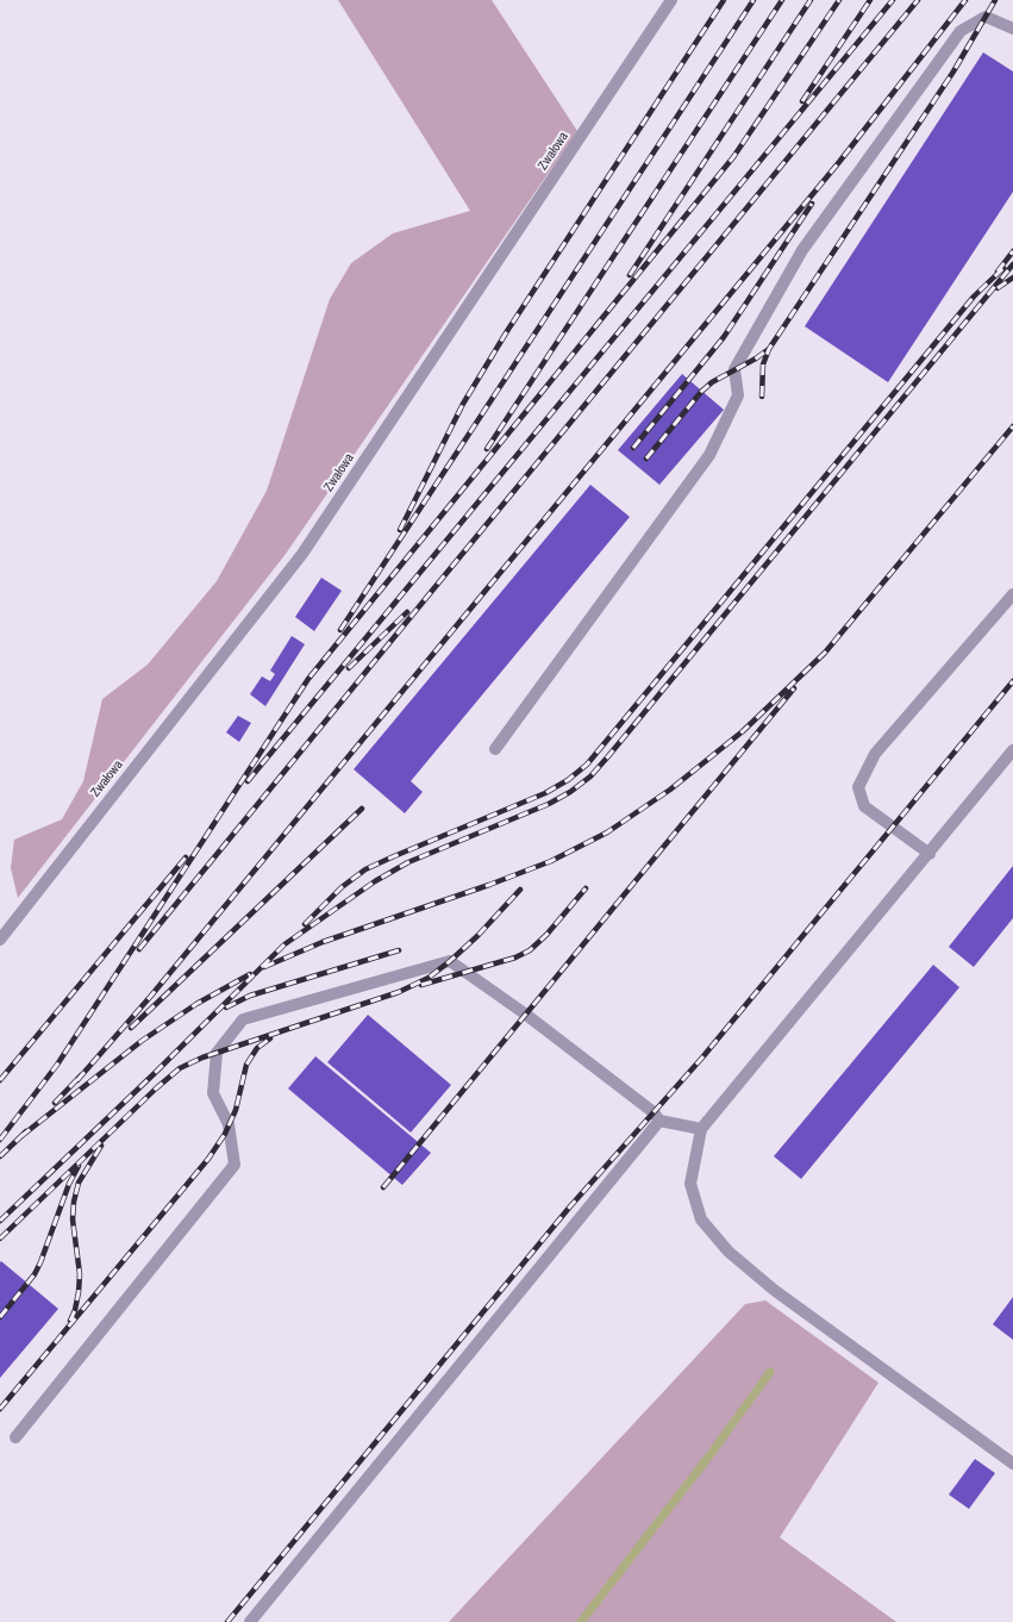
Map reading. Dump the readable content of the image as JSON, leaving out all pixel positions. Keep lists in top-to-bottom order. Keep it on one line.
{"streets":{"street":["Zwałowa"]}}
